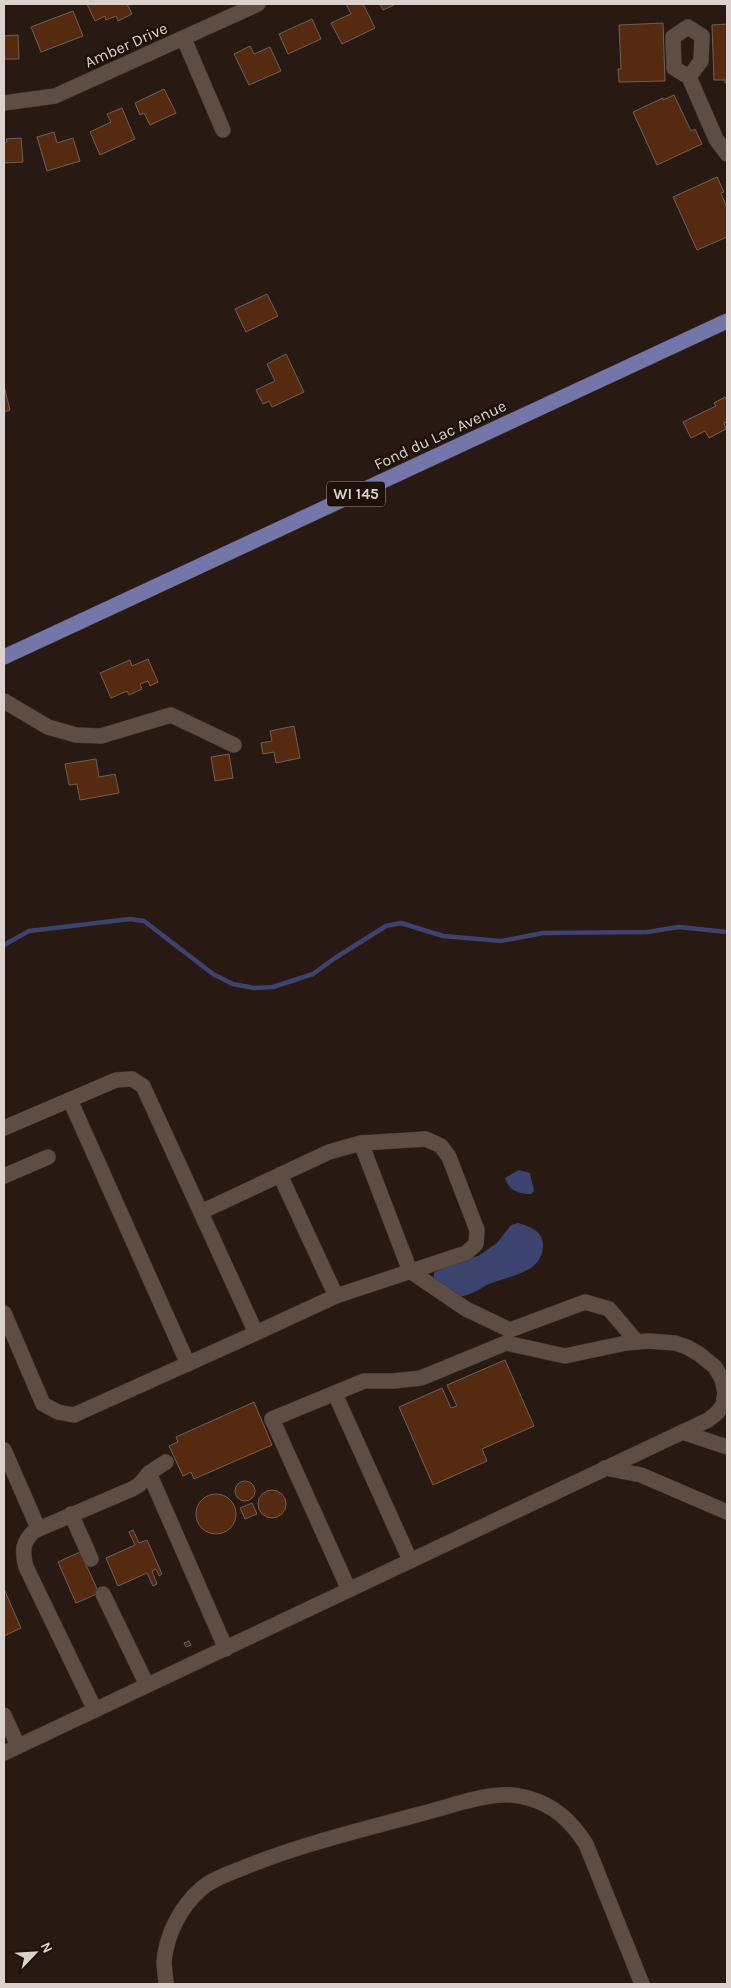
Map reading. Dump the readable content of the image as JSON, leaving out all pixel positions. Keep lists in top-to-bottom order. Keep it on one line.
{"streets":{"main road":["Fond du Lac Avenue","WI 145"],"street":["Amber Drive"]},"north":"top right"}
